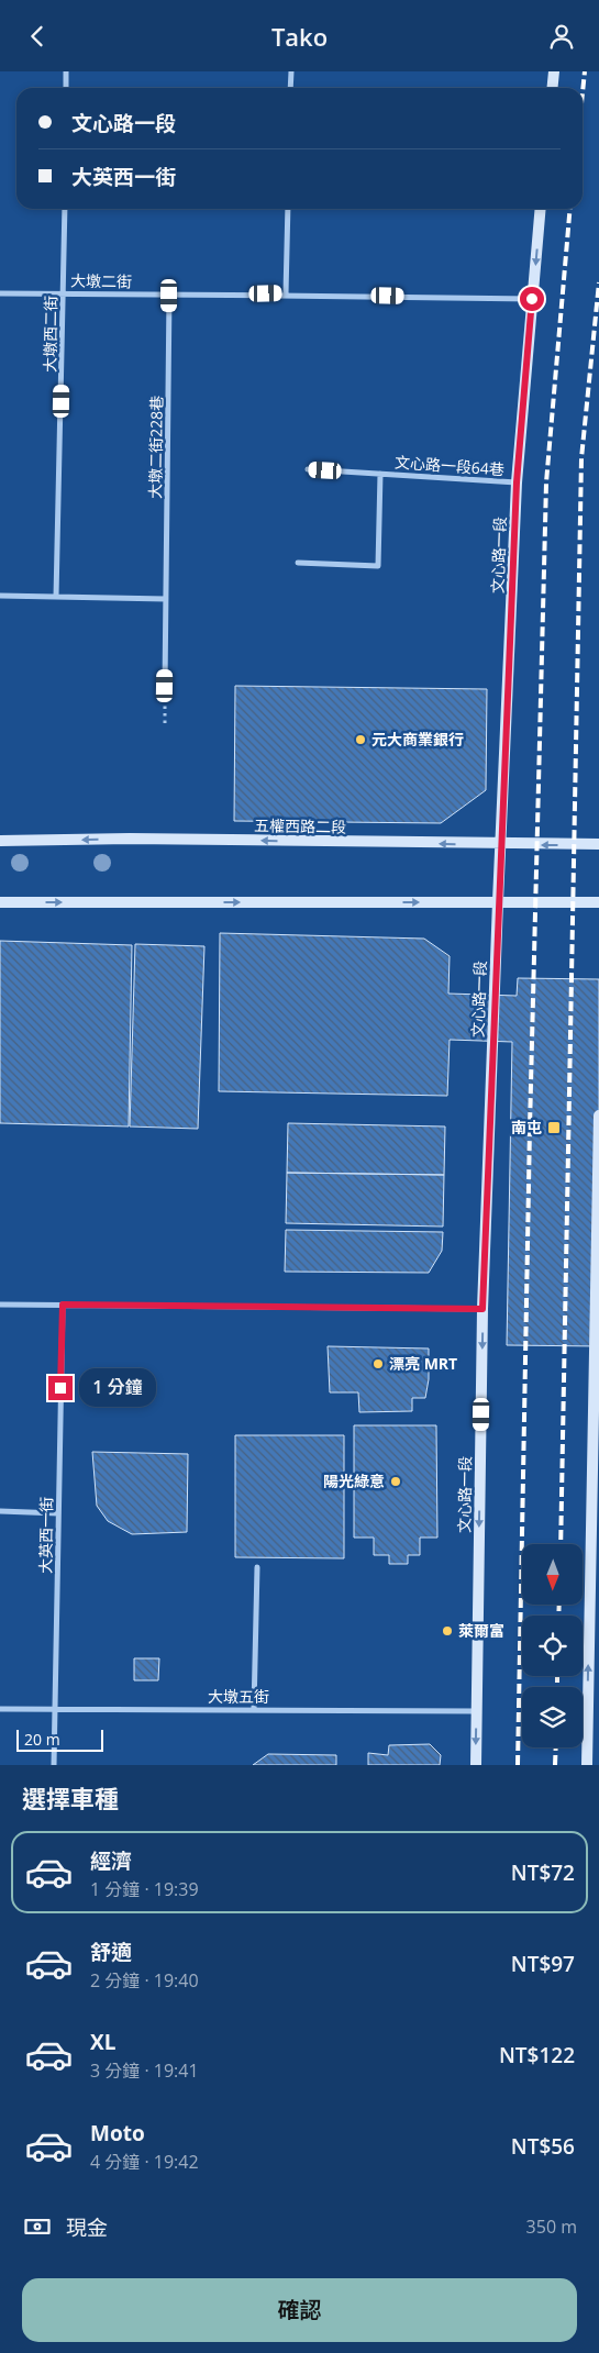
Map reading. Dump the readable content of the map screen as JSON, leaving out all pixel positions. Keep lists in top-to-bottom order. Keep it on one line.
{"streets":{"main road":["文心路一段","五權西路二段"],"street":["大墩二街","大墩西二街","大墩二街228巷","文心路一段64巷","大英西一街","大墩五街"]},"crossings":[["大墩二街","大墩西二街"],["大墩二街","大墩二街228巷"],["大墩二街","文心路一段"],["文心路一段64巷","文心路一段"],["文心路一段","五權西路二段"],["文心路一段","大墩五街"],["大英西一街","大墩五街"]],"one_way":["文心路一段"],"places":{"other":["元大商業銀行","漂亮 MRT","陽光綠意","萊爾富"],"transit":["南屯"]},"scale_bar":"20 m","north":"bottom","page":{"header":"Tako","banner":["文心路一段","大英西一街"],"bubble":"1 分鐘","scale":"20 m","heading":"選擇車種","list":[{"name":"經濟","note":"1 分鐘 · 19:39","value":"NT$72"},{"name":"舒適","note":"2 分鐘 · 19:40","value":"NT$97"},{"name":"XL","note":"3 分鐘 · 19:41","value":"NT$122"},{"name":"Moto","note":"4 分鐘 · 19:42","value":"NT$56"}],"pay":["現金","350 m"],"buttons":"確認"}}
